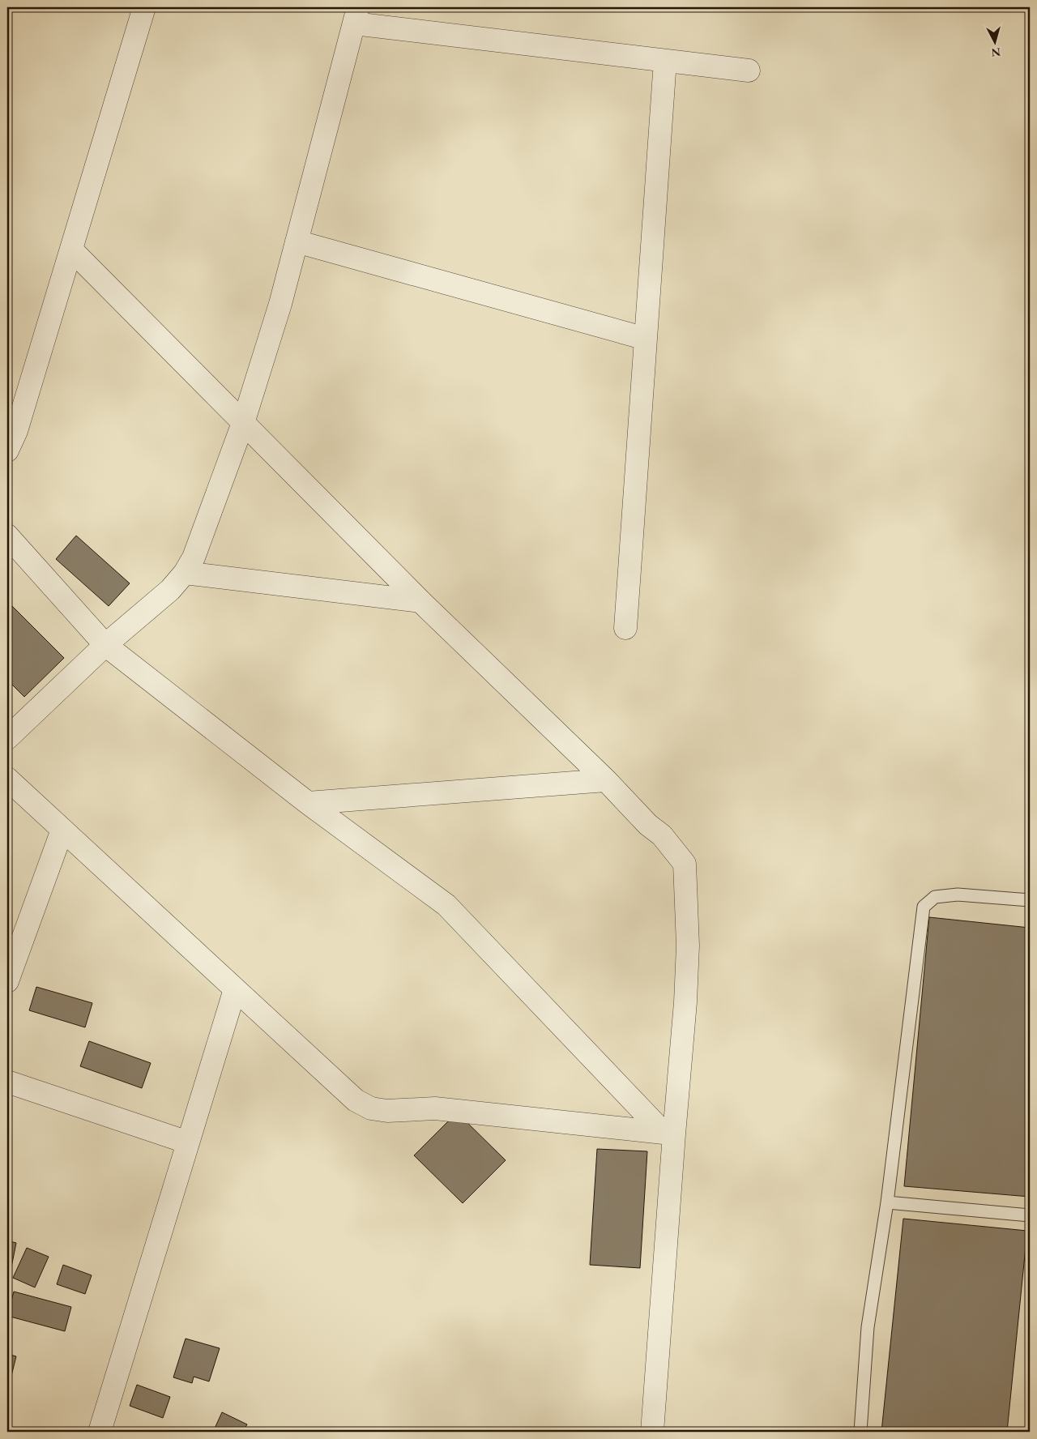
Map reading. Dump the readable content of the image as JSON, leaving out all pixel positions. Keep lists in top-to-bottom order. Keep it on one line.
{"north":"bottom"}
